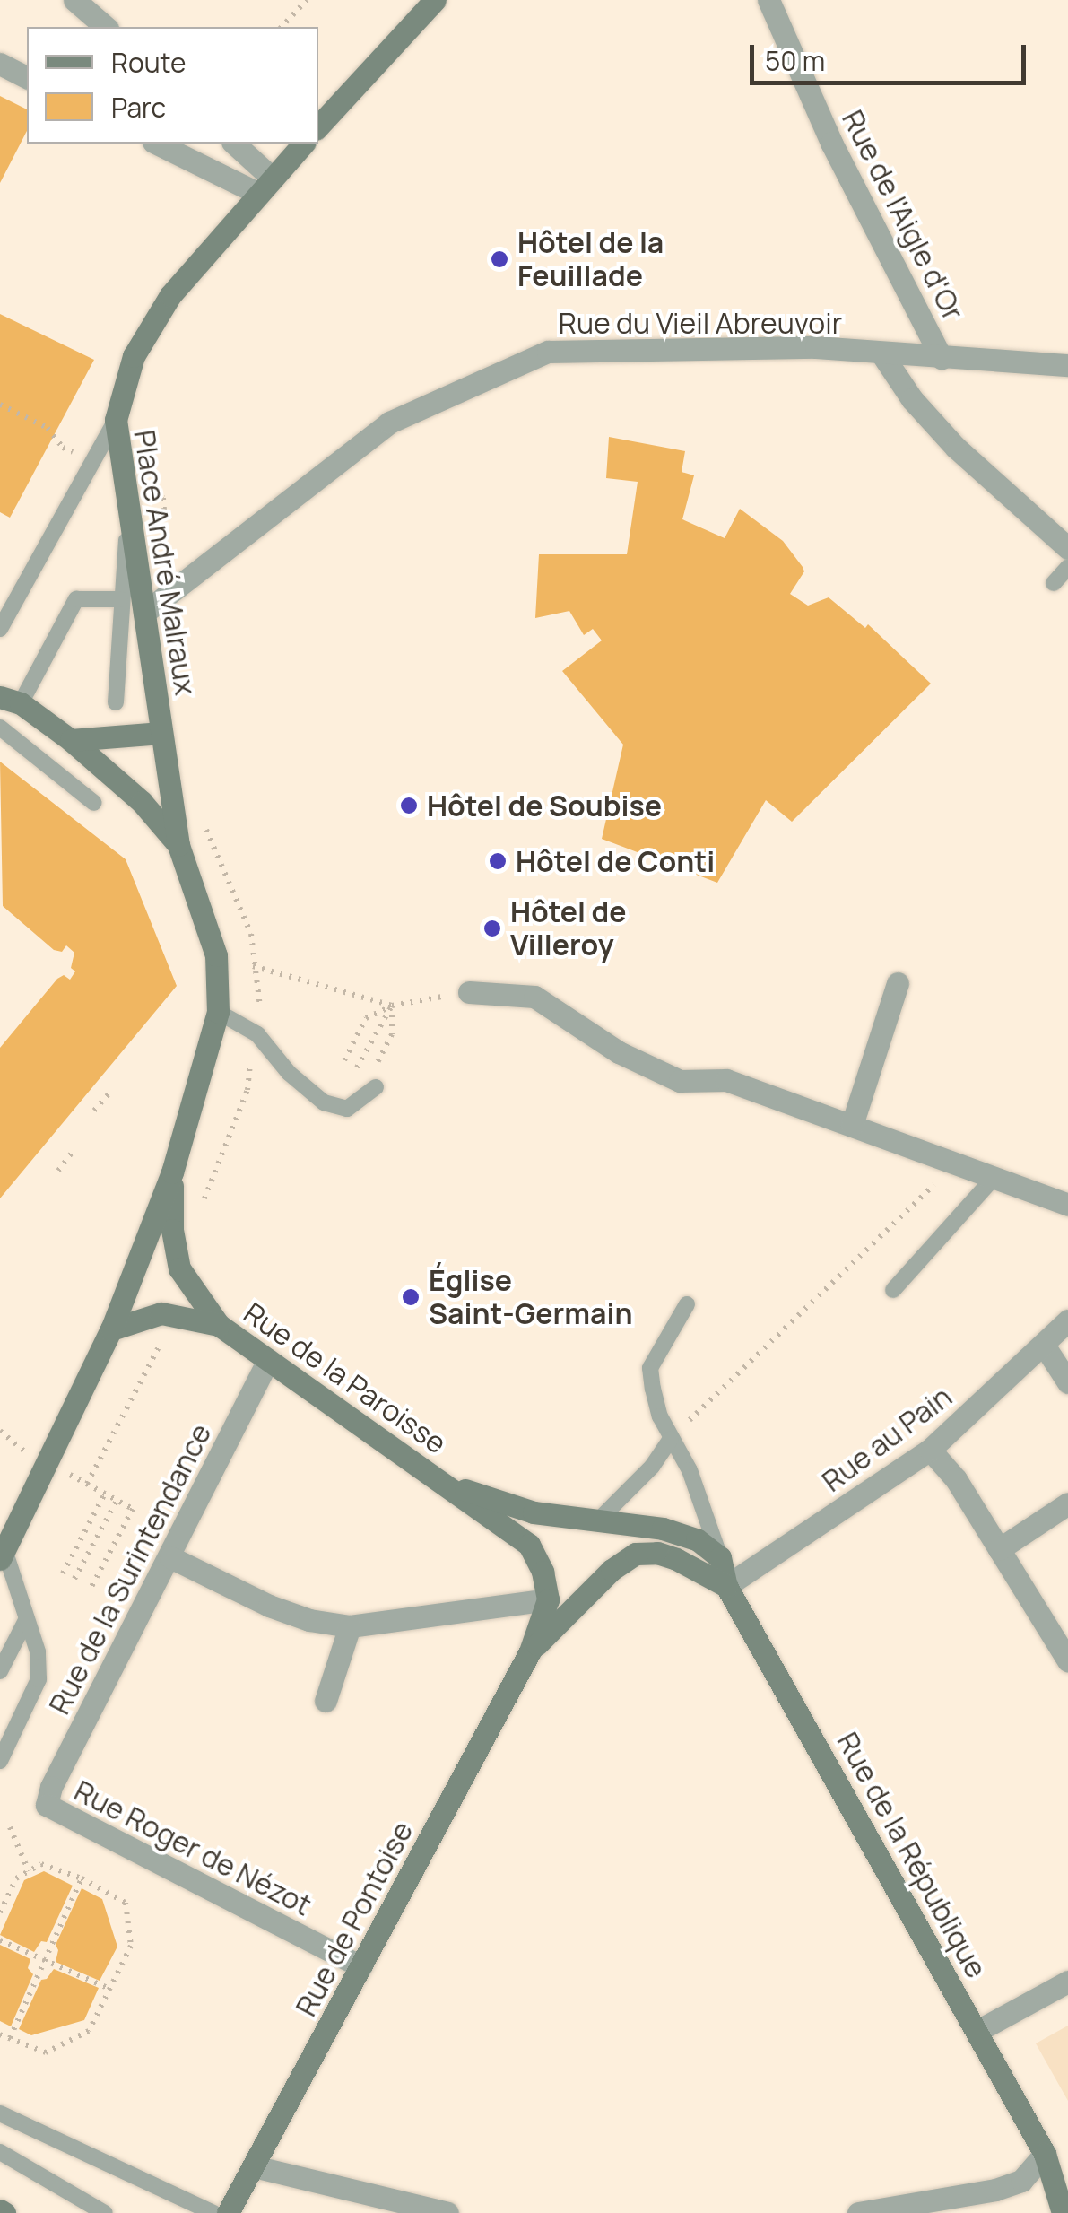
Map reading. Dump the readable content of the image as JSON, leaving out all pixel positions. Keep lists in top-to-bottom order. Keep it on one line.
{"streets":{"main road":["Place André Malraux","Rue de la Paroisse","Rue de la République","Rue de Pontoise"],"street":["Rue de l'Aigle d'Or","Rue du Vieil Abreuvoir","Rue au Pain","Rue de la Surintendance","Rue Roger de Nézot"]},"crossings":[["Rue de l'Aigle d'Or","Rue du Vieil Abreuvoir"],["Rue du Vieil Abreuvoir","Place André Malraux"],["Rue de la Paroisse","Rue de la Surintendance"],["Rue au Pain","Rue de la République"],["Rue au Pain","Rue de Pontoise"],["Rue de la Surintendance","Rue Roger de Nézot"],["Rue Roger de Nézot","Rue de Pontoise"],["Rue de la République","Rue de Pontoise"]],"places":["Hôtel de la Feuillade","Hôtel de Soubise","Hôtel de Conti","Hôtel de Villeroy","Église Saint-Germain"],"legend":["Route","Parc"],"scale_bar":"50 m"}
